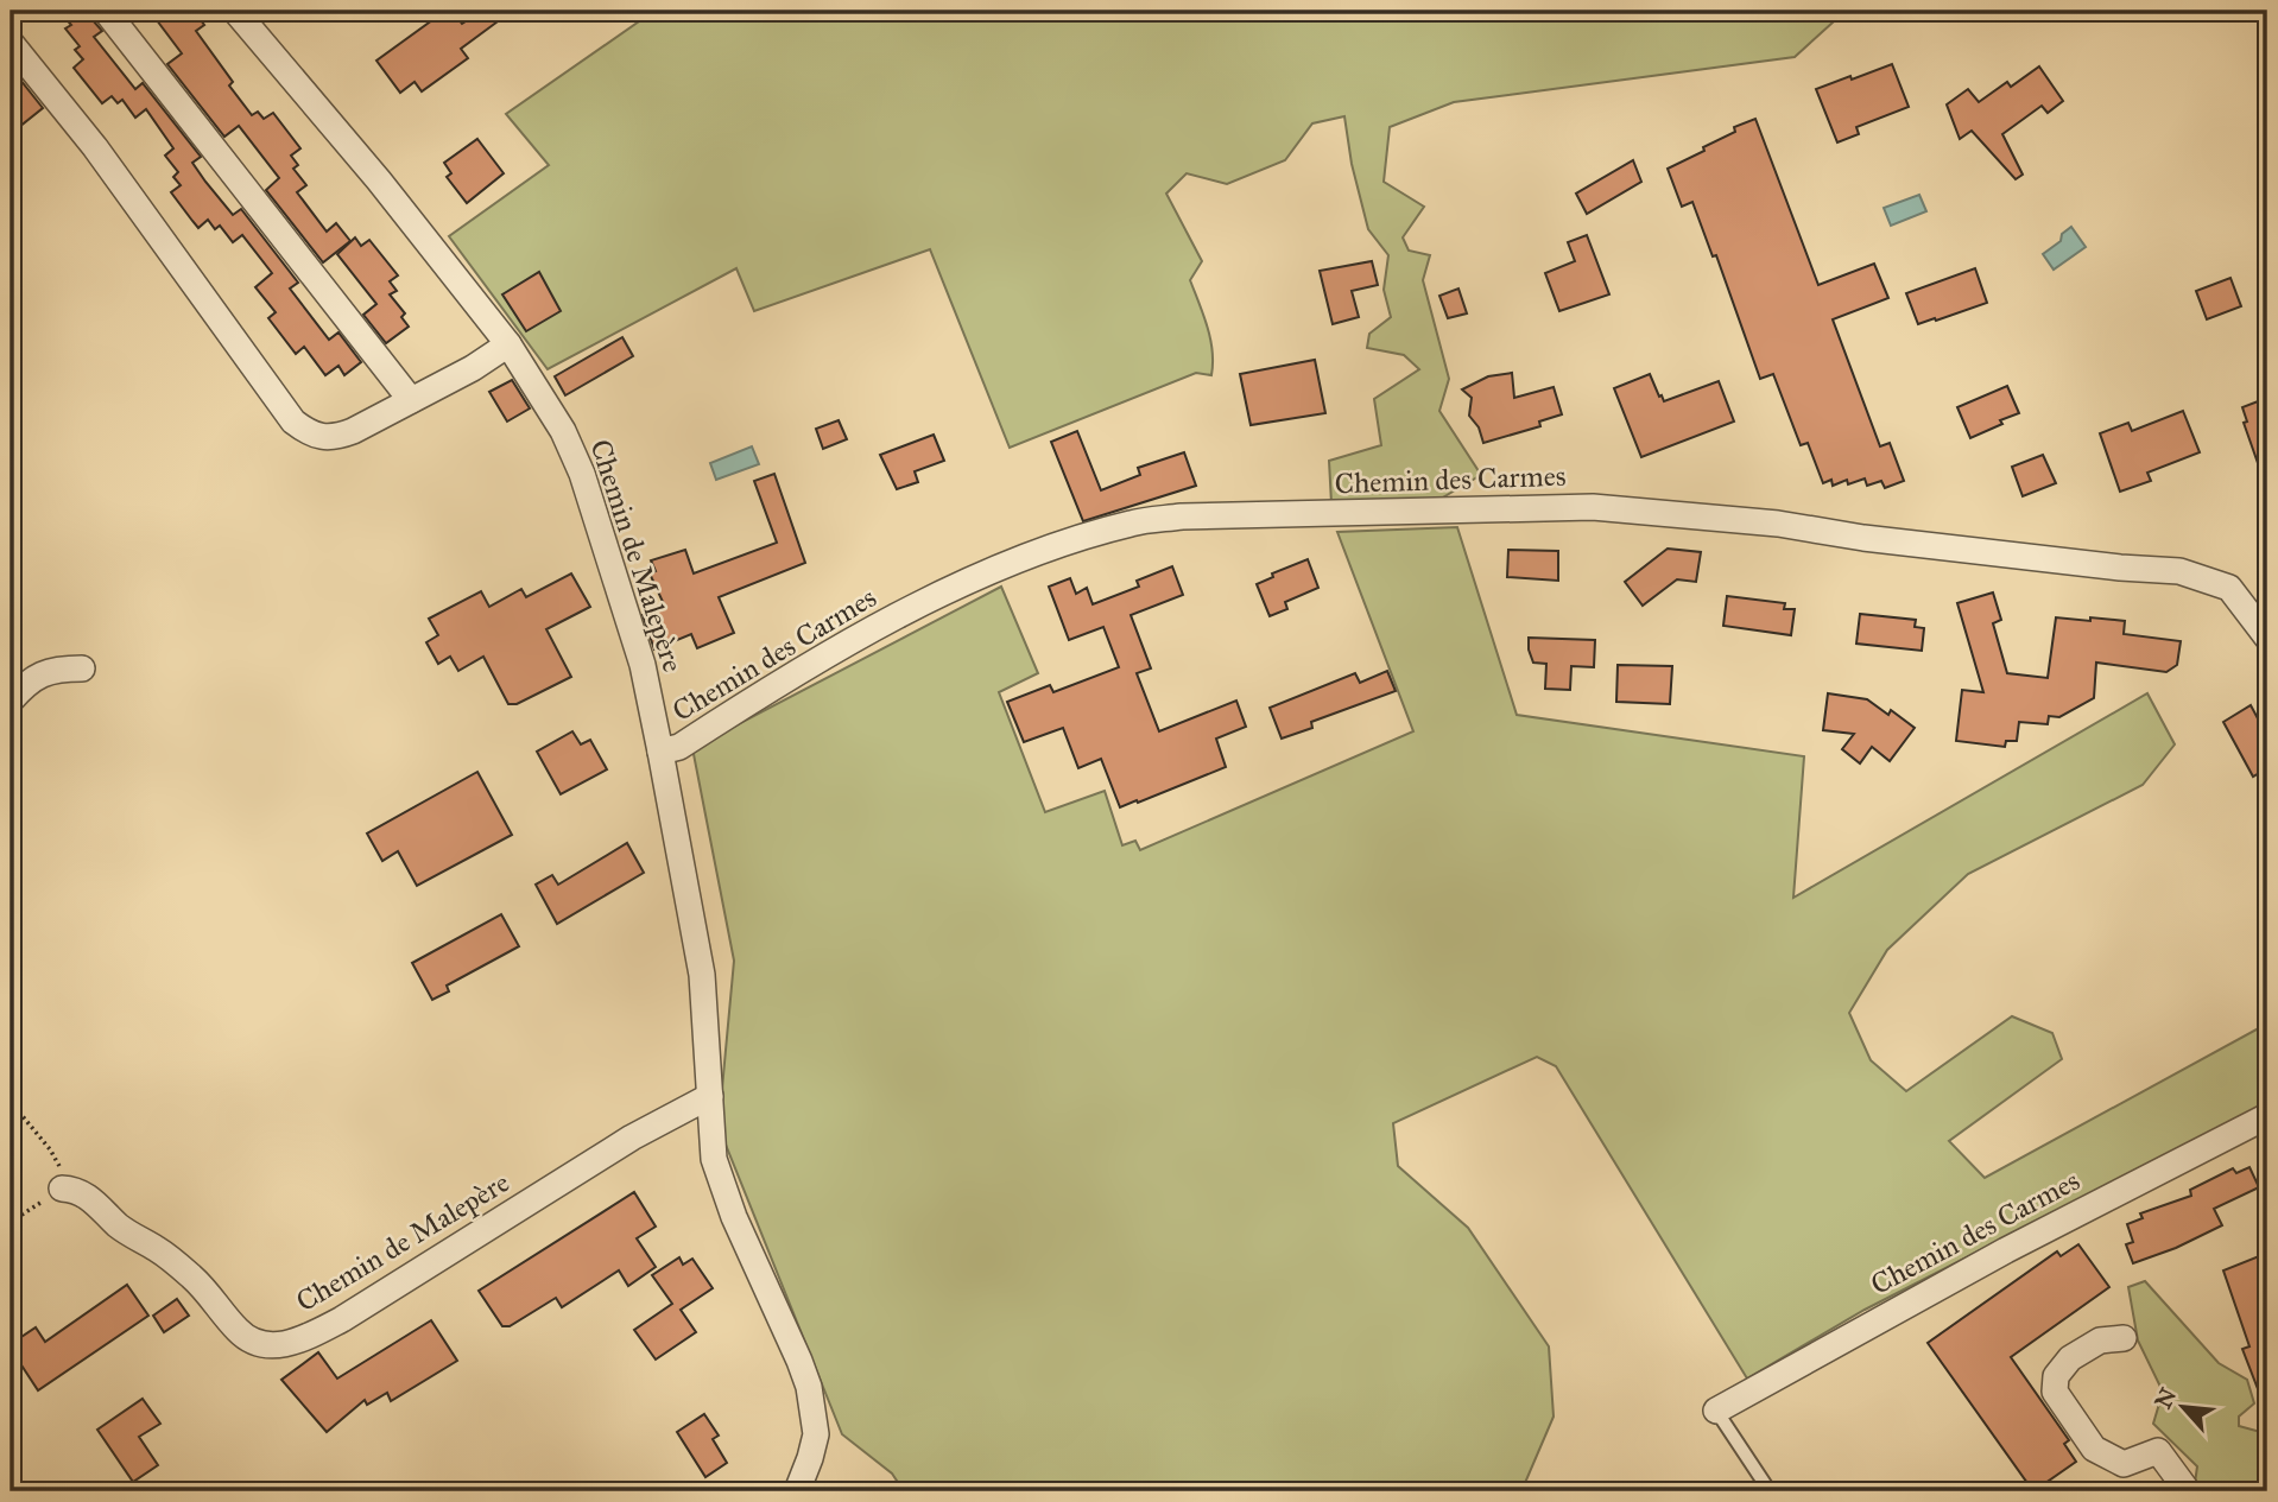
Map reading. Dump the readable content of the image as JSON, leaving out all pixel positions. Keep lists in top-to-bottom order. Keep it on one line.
{"streets":{"street":["Chemin des Carmes","Chemin de Malepère"]},"crossings":[["Chemin des Carmes","Chemin de Malepère"]],"north":"top left"}
